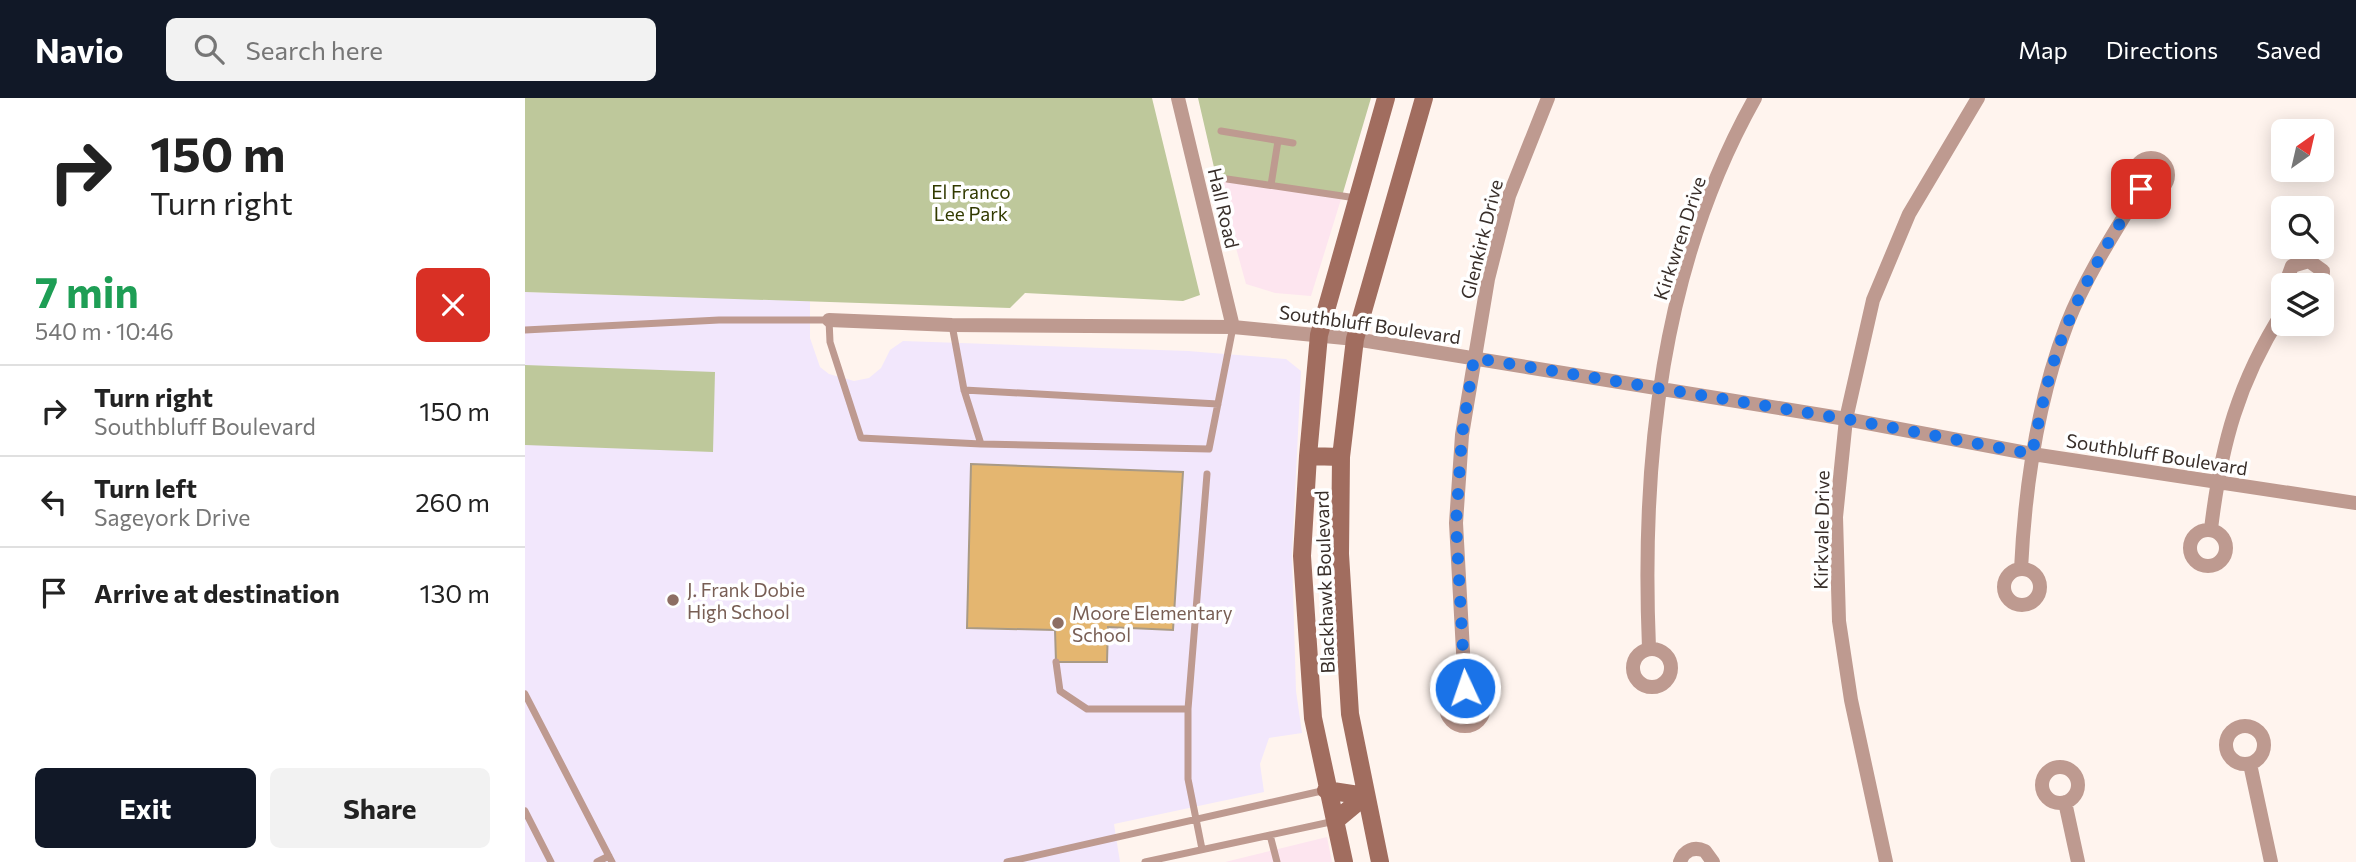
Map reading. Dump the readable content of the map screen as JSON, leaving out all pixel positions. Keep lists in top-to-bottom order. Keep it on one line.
{"streets":{"main road":["Blackhawk Boulevard"],"street":["Hall Road","Kirkwren Drive","Glenkirk Drive","Southbluff Boulevard","Kirkvale Drive"]},"crossings":[["Hall Road","Southbluff Boulevard"],["Kirkwren Drive","Southbluff Boulevard"],["Glenkirk Drive","Southbluff Boulevard"],["Southbluff Boulevard","Kirkvale Drive"],["Southbluff Boulevard","Blackhawk Boulevard"]],"parks":["El Franco Lee Park"],"places":["J. Frank Dobie High School","Moore Elementary School"],"north":"top right","page":{"header":"Navio","search":"Search here","nav":["Map","Directions","Saved"],"turn":["150 m","Turn right"],"heading":["7 min","540 m · 10:46"],"list":[{"name":"Turn right","note":"Southbluff Boulevard","value":"150 m"},{"name":"Turn left","note":"Sageyork Drive","value":"260 m"},{"name":"Arrive at destination","value":"130 m"}],"buttons":["Exit","Share"]}}
